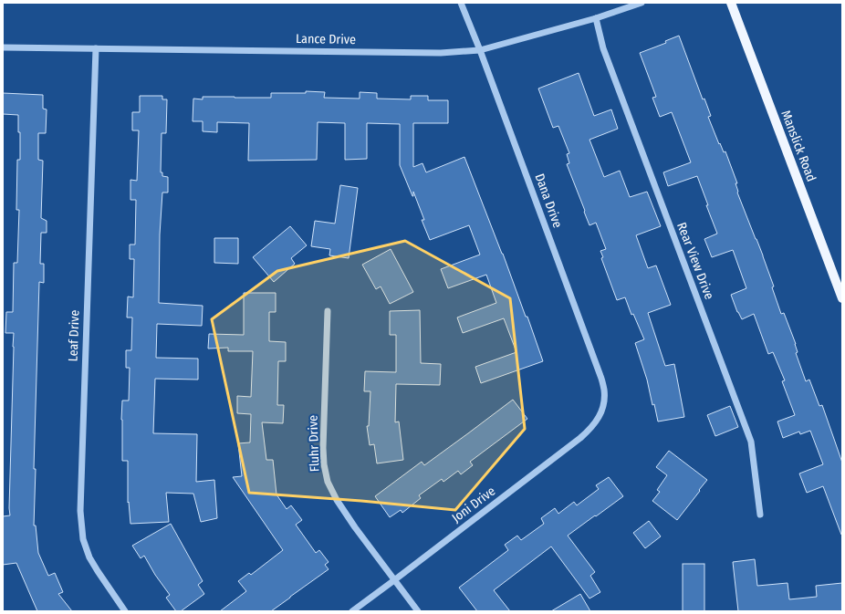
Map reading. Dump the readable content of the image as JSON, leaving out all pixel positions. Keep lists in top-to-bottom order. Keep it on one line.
{"streets":{"main road":["Manslick Road"],"street":["Lance Drive","Dana Drive","Rear View Drive","Leaf Drive","Fluhr Drive","Joni Drive"]},"crossings":[["Lance Drive","Dana Drive"],["Lance Drive","Rear View Drive"],["Lance Drive","Leaf Drive"],["Dana Drive","Joni Drive"],["Fluhr Drive","Joni Drive"]]}
